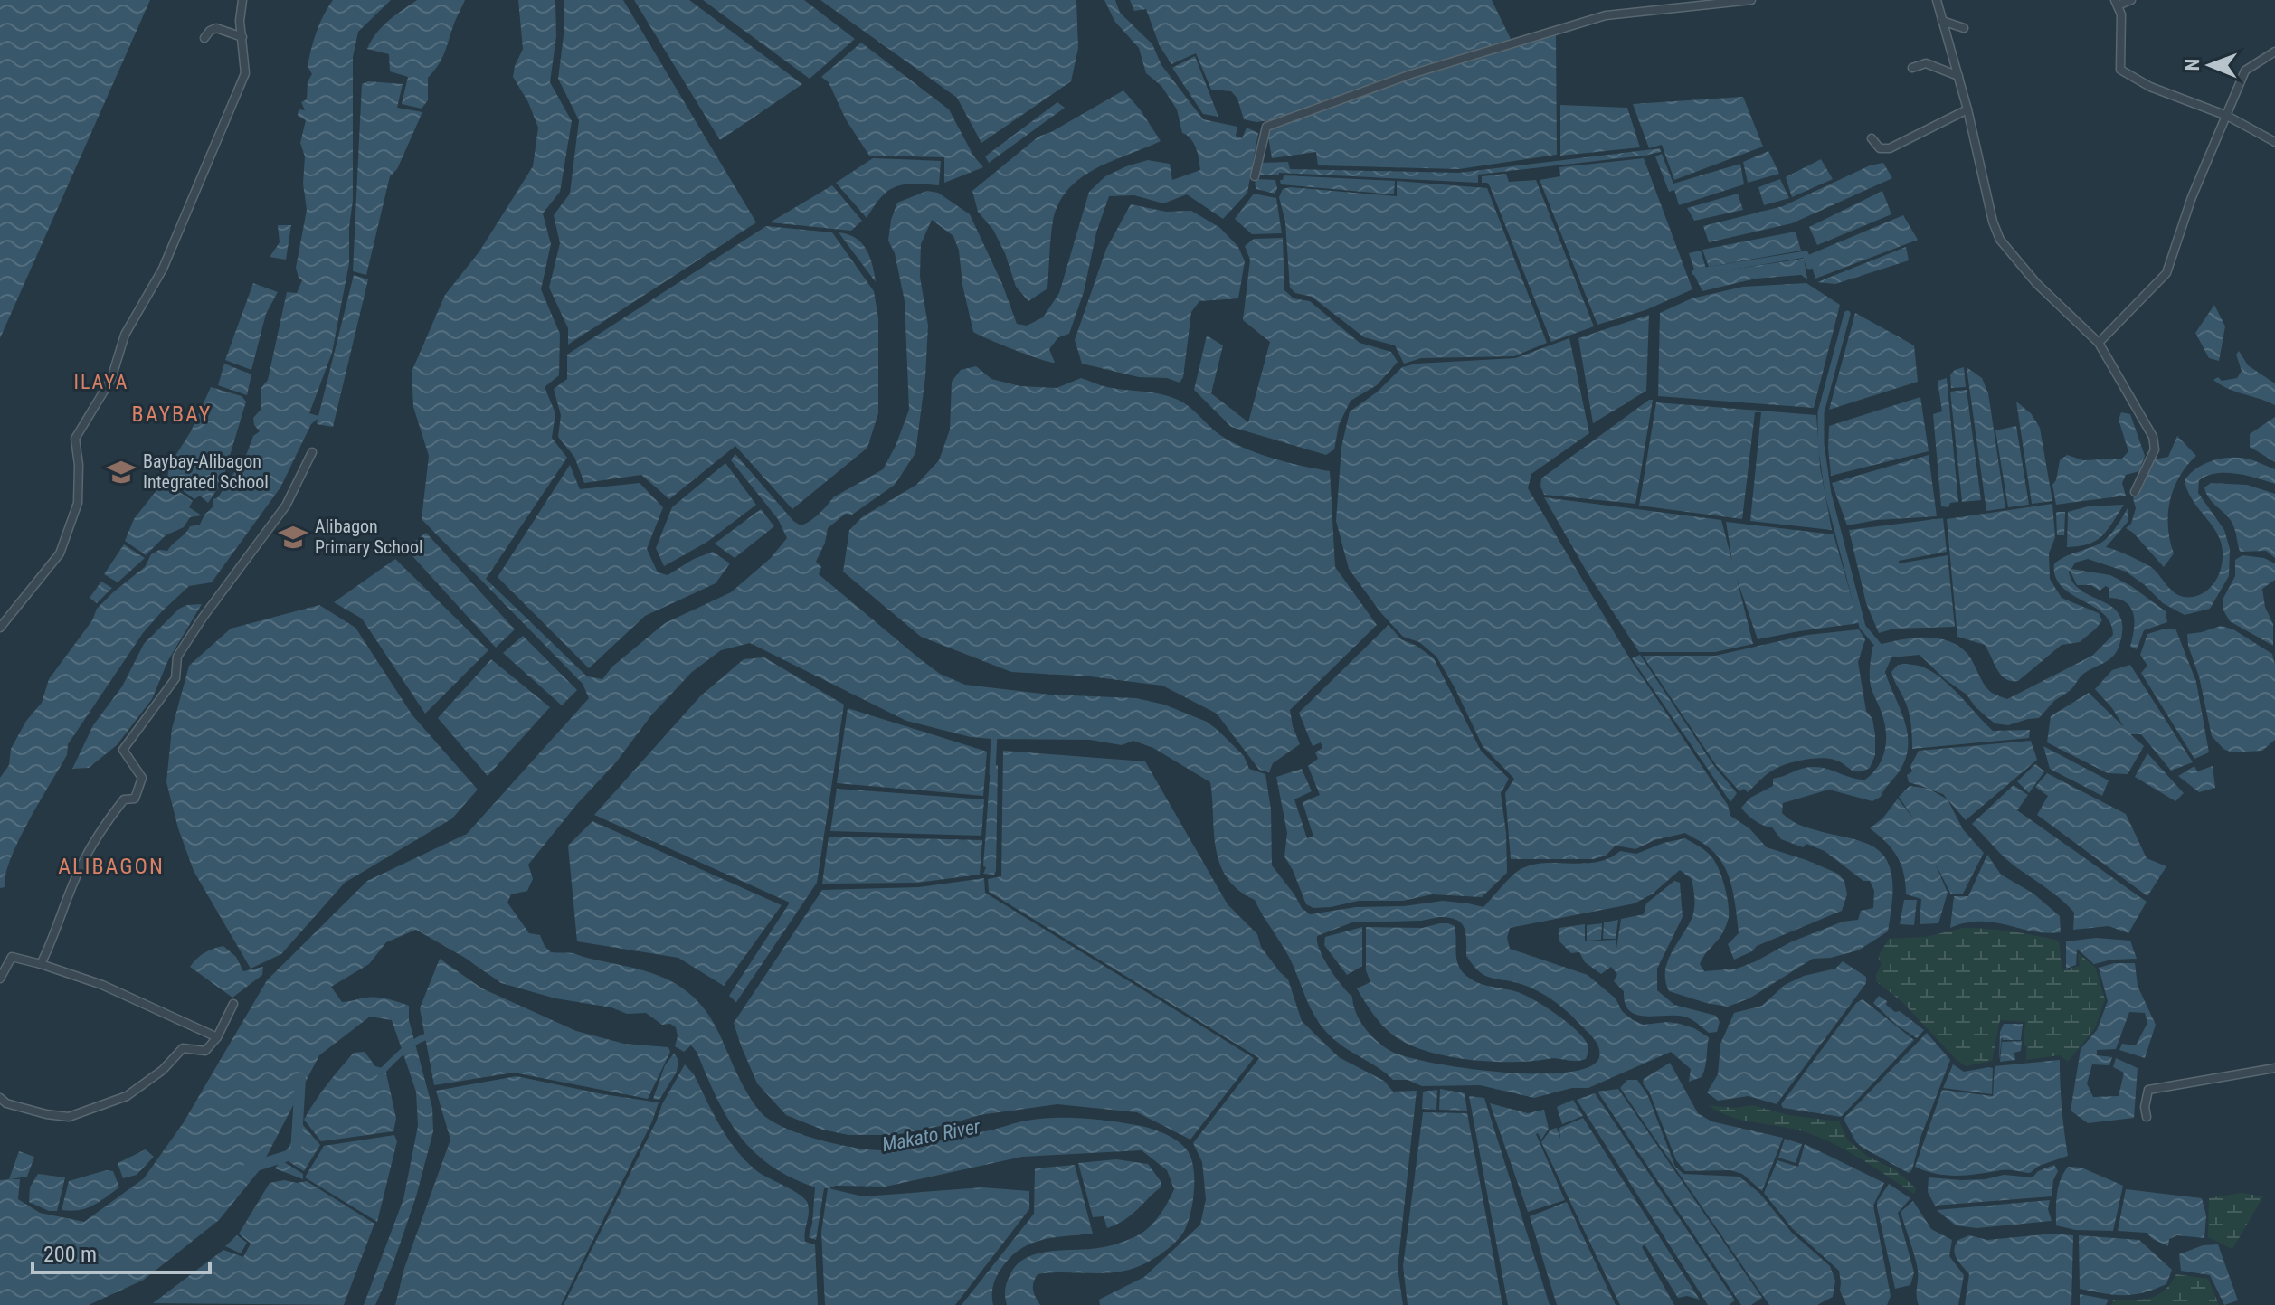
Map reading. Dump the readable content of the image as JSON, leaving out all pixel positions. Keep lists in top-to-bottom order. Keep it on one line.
{"districts":["ILAYA","BAYBAY","ALIBAGON"],"water":["Makato River"],"places":{"school or university":["Baybay-Alibagon Integrated School","Alibagon Primary School"]},"scale_bar":"200 m","north":"left"}
